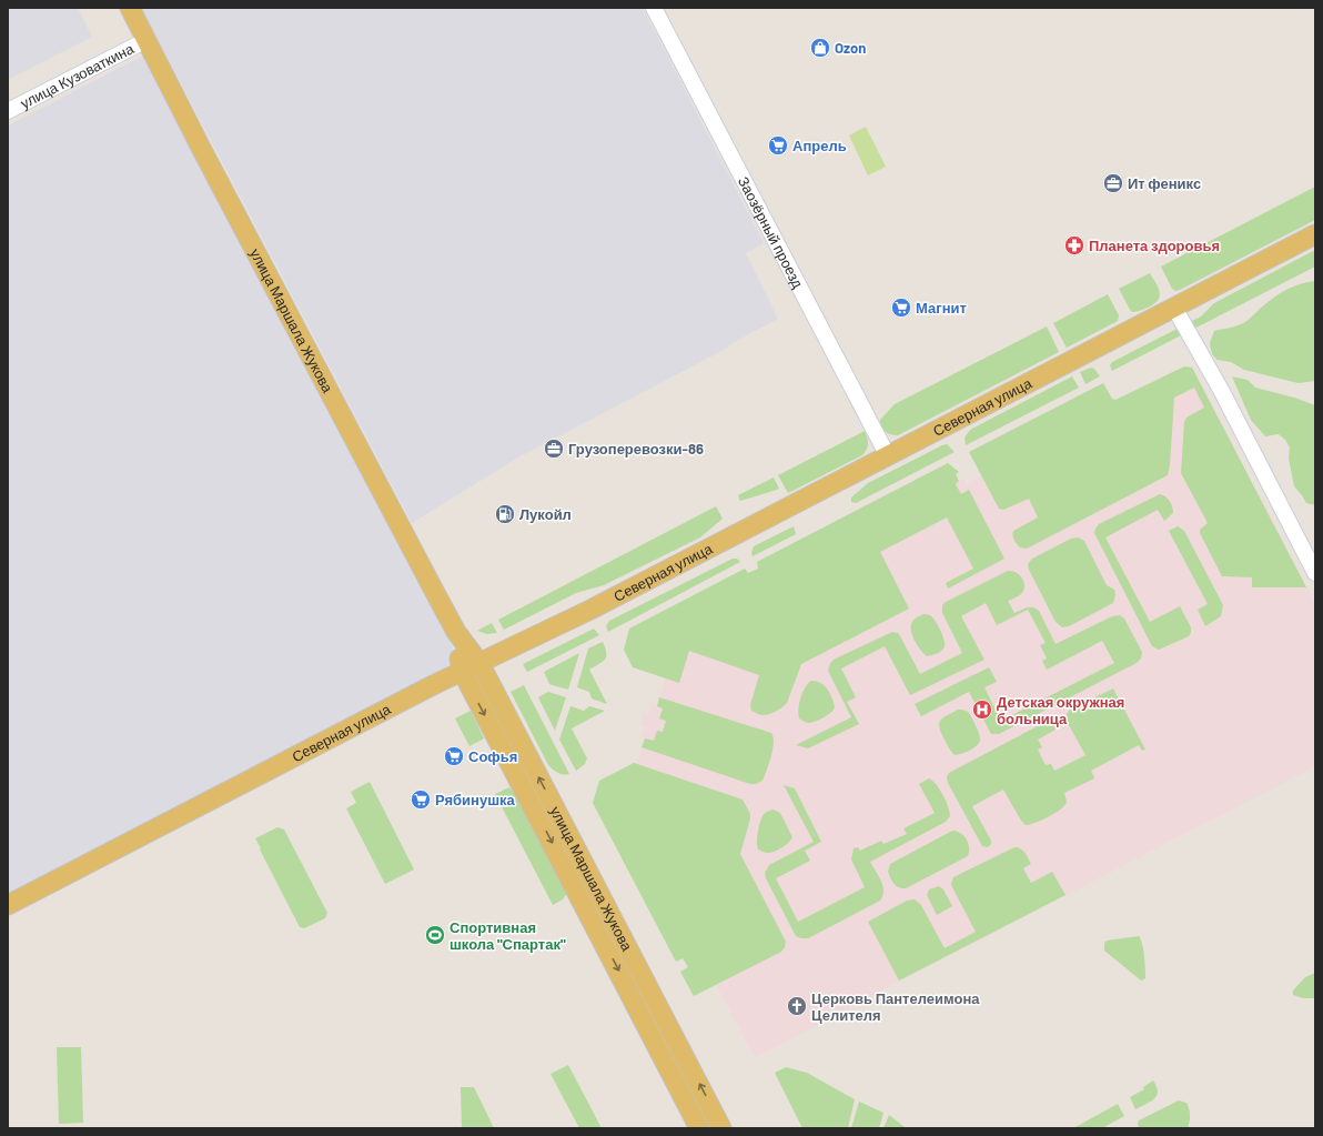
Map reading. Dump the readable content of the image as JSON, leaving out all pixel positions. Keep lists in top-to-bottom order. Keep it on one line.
{"streets":{"main road":["улица Маршала Жукова","Северная улица"],"street":["улица Кузоваткина","Заозёрный проезд"]},"crossings":[["улица Кузоваткина","улица Маршала Жукова"],["Заозёрный проезд","Северная улица"],["улица Маршала Жукова","Северная улица"]],"places":{"shop":["Ozon"],"supermarket":["Апрель","Магнит","Софья","Рябинушка"],"office":["Ит феникс","Грузоперевозки-86"],"pharmacy":["Планета здоровья"],"fuel station":["Лукойл"],"hospital":["Детская окружная больница"],"sports":["Спортивная школа \"Спартак\""],"church":["Церковь Пантелеимона Целителя"]}}
